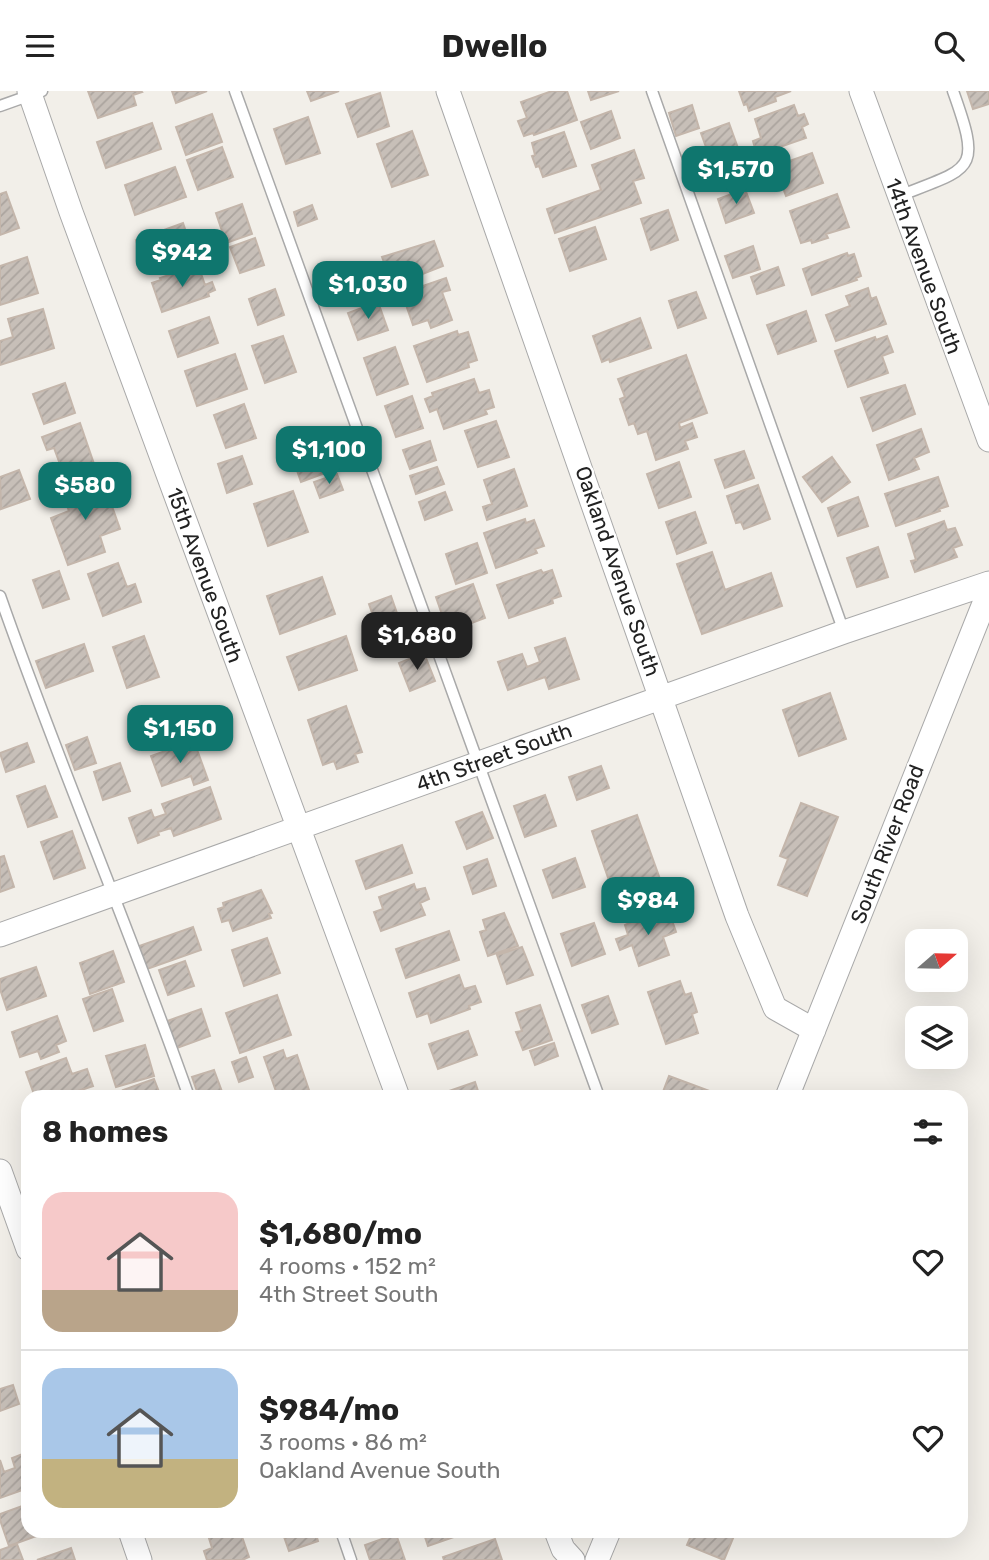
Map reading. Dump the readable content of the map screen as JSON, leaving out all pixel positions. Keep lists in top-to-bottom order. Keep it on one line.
{"streets":{"street":["14th Avenue South","Oakland Avenue South","15th Avenue South","4th Street South","South River Road"]},"crossings":[["Oakland Avenue South","4th Street South"],["Oakland Avenue South","South River Road"],["15th Avenue South","4th Street South"]],"north":"right","page":{"header":"Dwello","price":["$1,570","$942","$1,030","$1,100","$580","$1,680","$1,150","$984"],"heading":"8 homes","list":[{"name":"$1,680/mo","note":"4 rooms · 152 m² · 4th Street South"},{"name":"$984/mo","note":"3 rooms · 86 m² · Oakland Avenue South"}]}}
